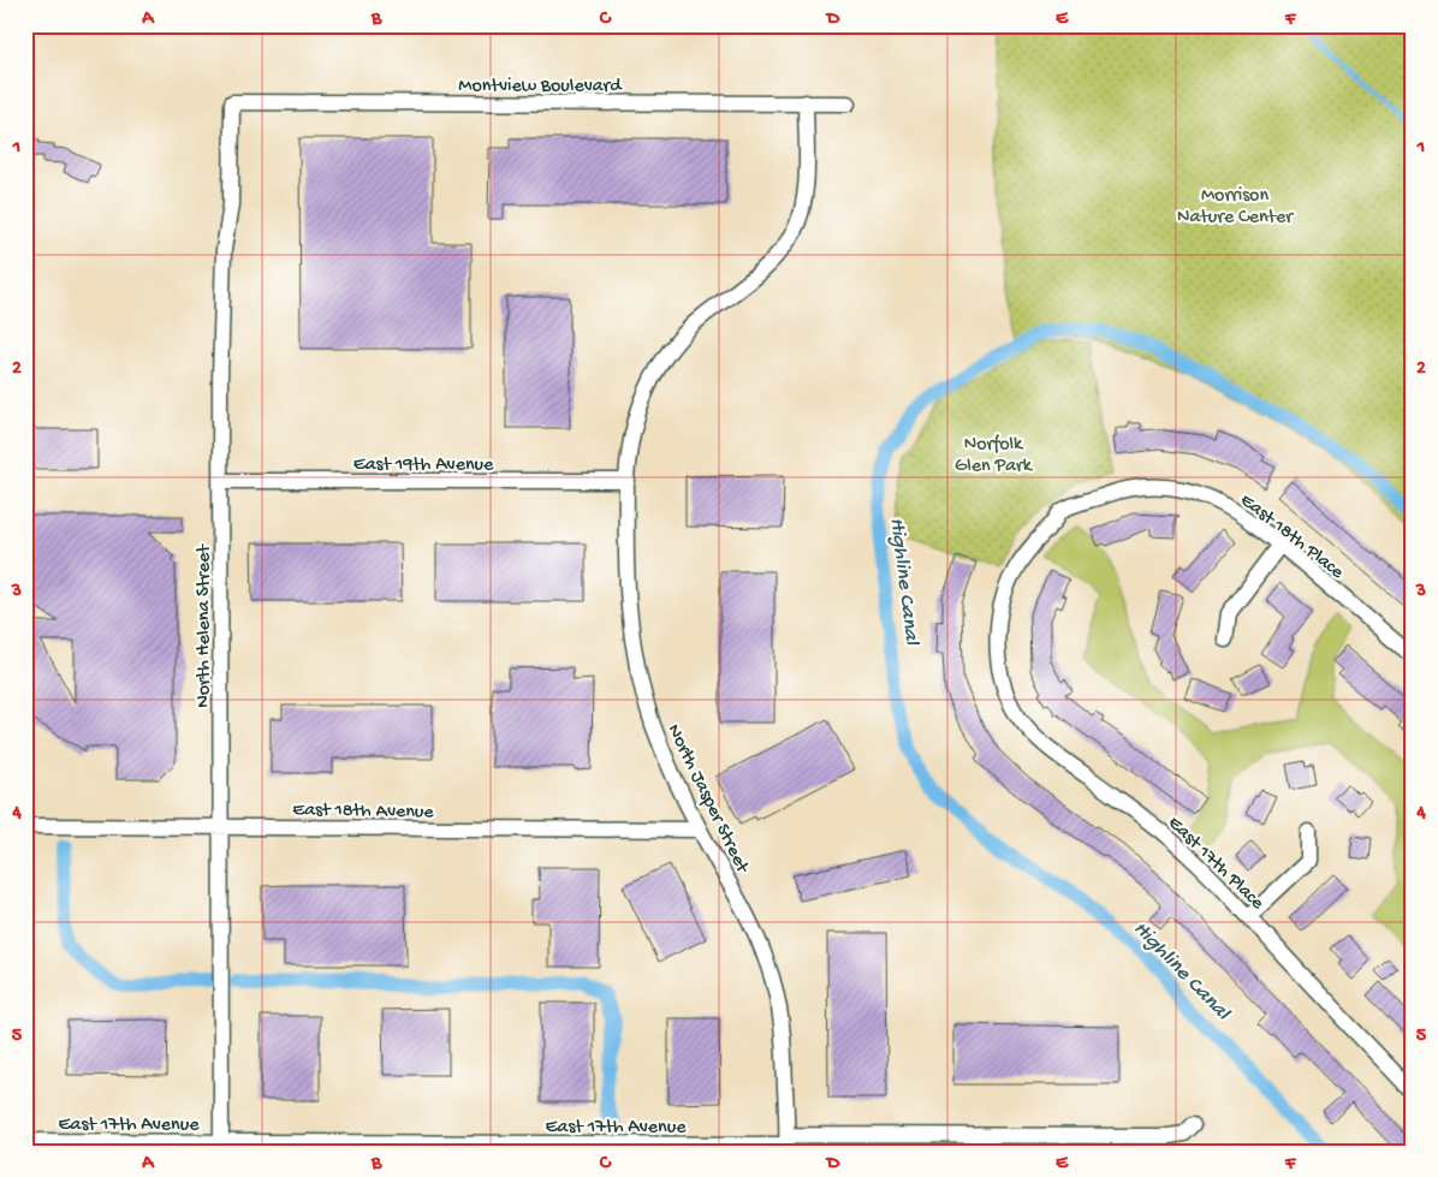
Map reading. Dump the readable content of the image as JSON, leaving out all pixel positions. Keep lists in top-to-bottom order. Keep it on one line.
{"streets":{"street":["Montview Boulevard","East 19th Avenue","East 18th Place","North Helena Street","North Jasper Street","East 18th Avenue","East 17th Place","East 17th Avenue"]},"crossings":[["Montview Boulevard","North Helena Street"],["Montview Boulevard","North Jasper Street"],["East 19th Avenue","North Helena Street"],["East 19th Avenue","North Jasper Street"],["East 18th Place","East 17th Place"],["North Helena Street","East 18th Avenue"],["North Helena Street","East 17th Avenue"],["North Jasper Street","East 18th Avenue"],["North Jasper Street","East 17th Avenue"]],"water":["Highline Canal"],"parks":["Morrison Nature Center","Norfolk Glen Park"],"grid":{"columns":["A","B","C","D","E","F"],"rows":["1","2","3","4","5"]}}
